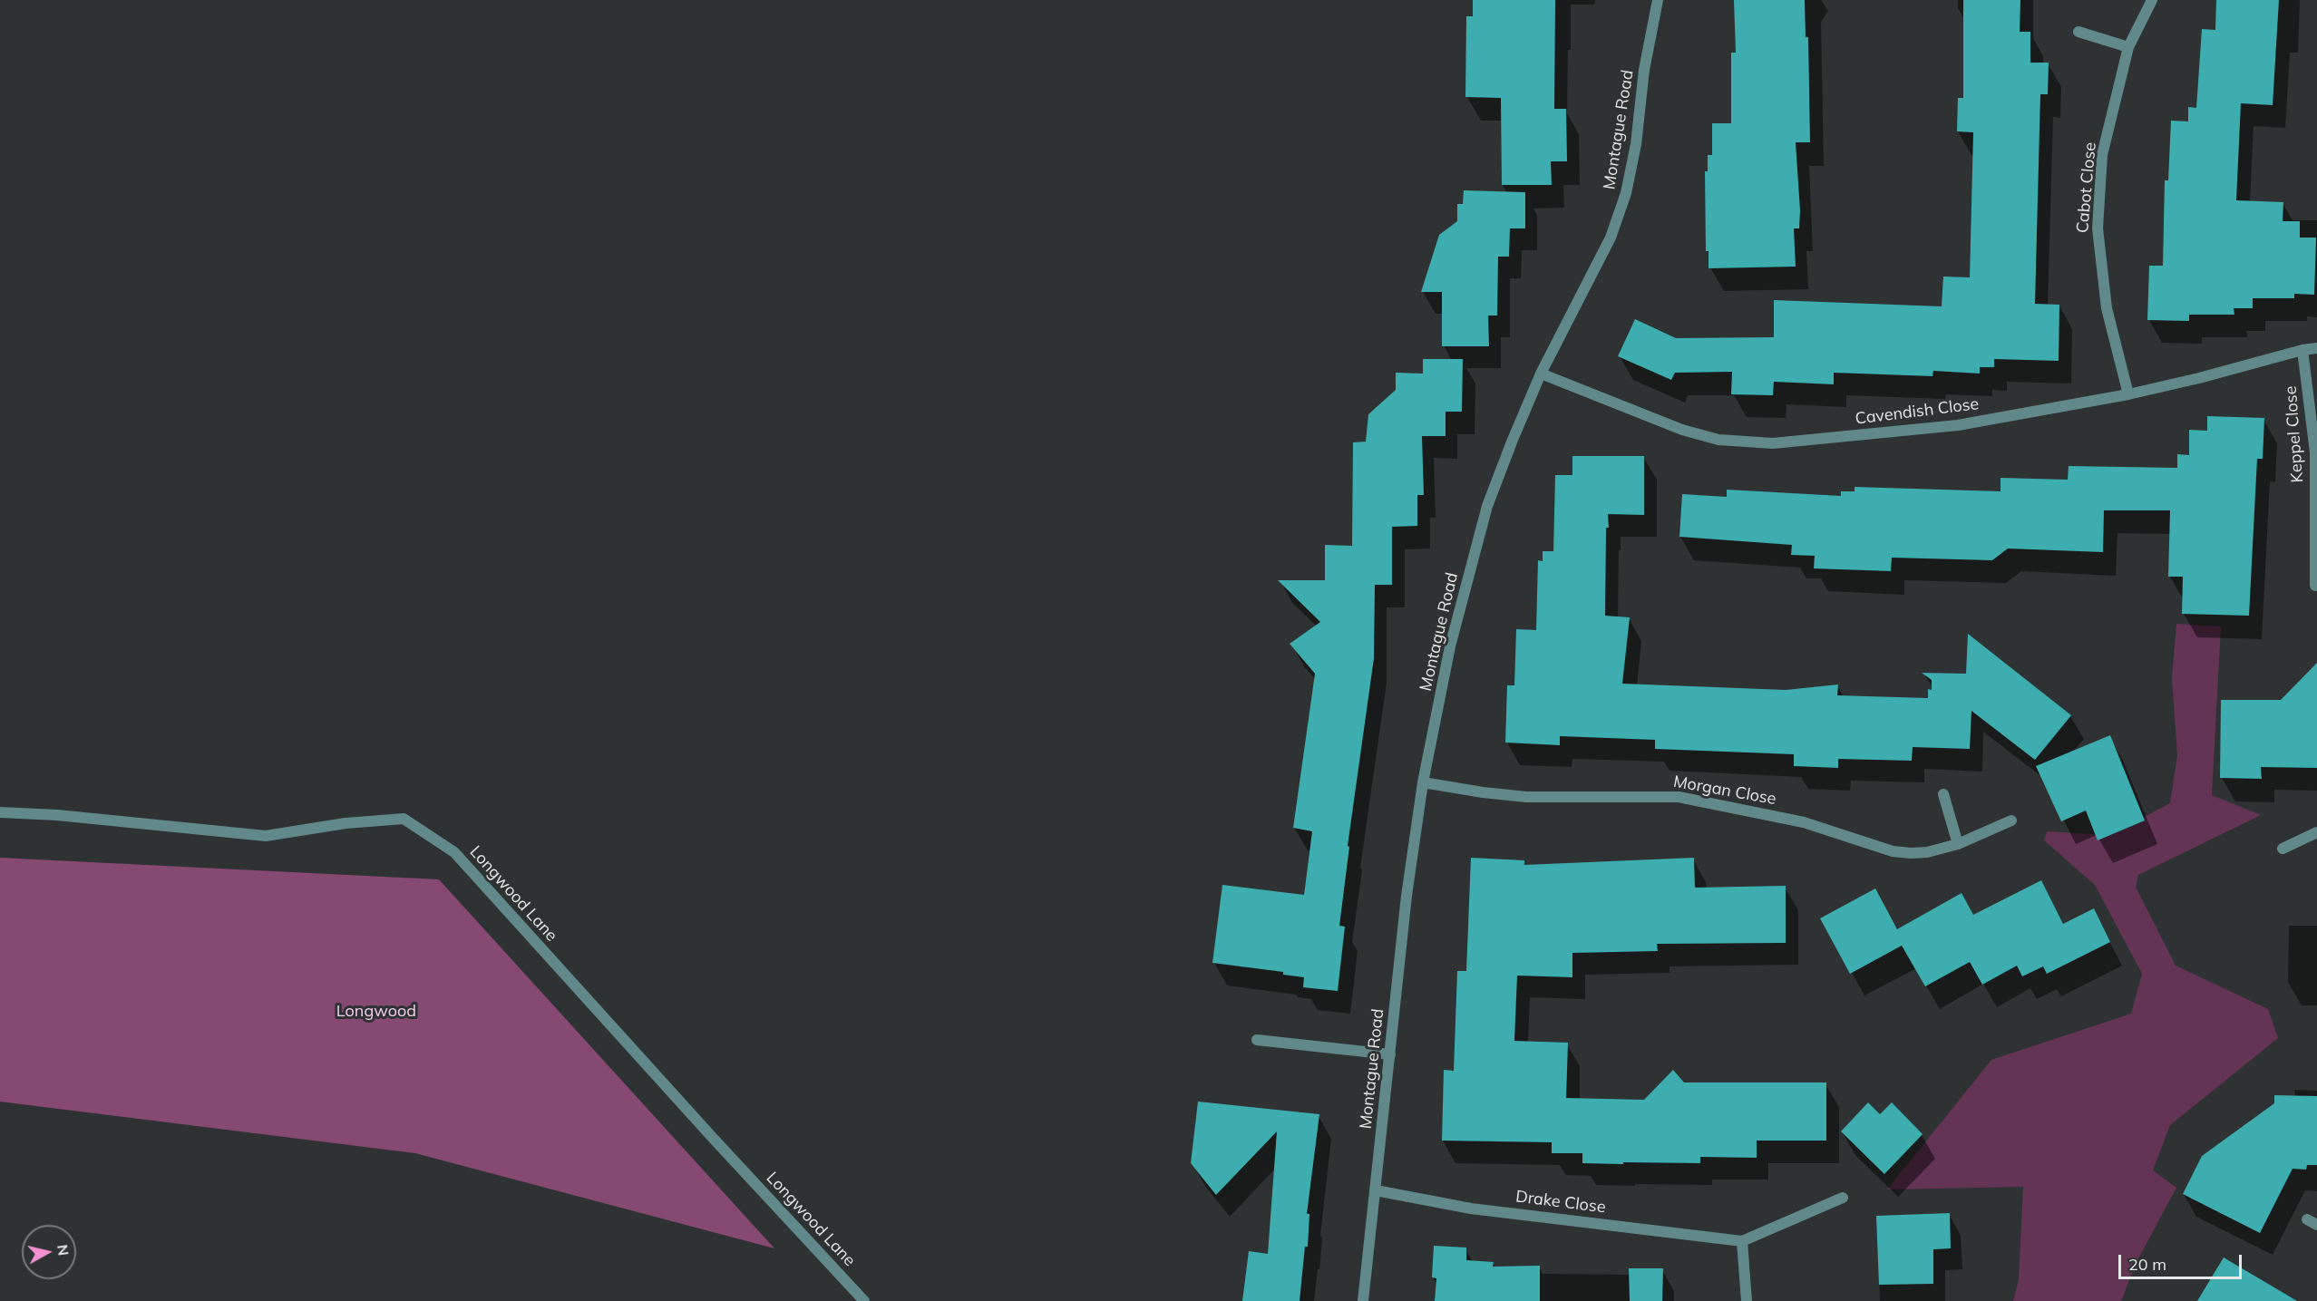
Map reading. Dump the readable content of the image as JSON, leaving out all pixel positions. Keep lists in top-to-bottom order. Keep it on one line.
{"streets":{"street":["Montague Road","Cabot Close","Cavendish Close","Keppel Close","Morgan Close","Longwood Lane","Drake Close"]},"crossings":[["Montague Road","Cavendish Close"],["Montague Road","Morgan Close"],["Montague Road","Drake Close"],["Cabot Close","Cavendish Close"],["Cavendish Close","Keppel Close"]],"parks":["Longwood"],"scale_bar":"20 m","north":"right"}
